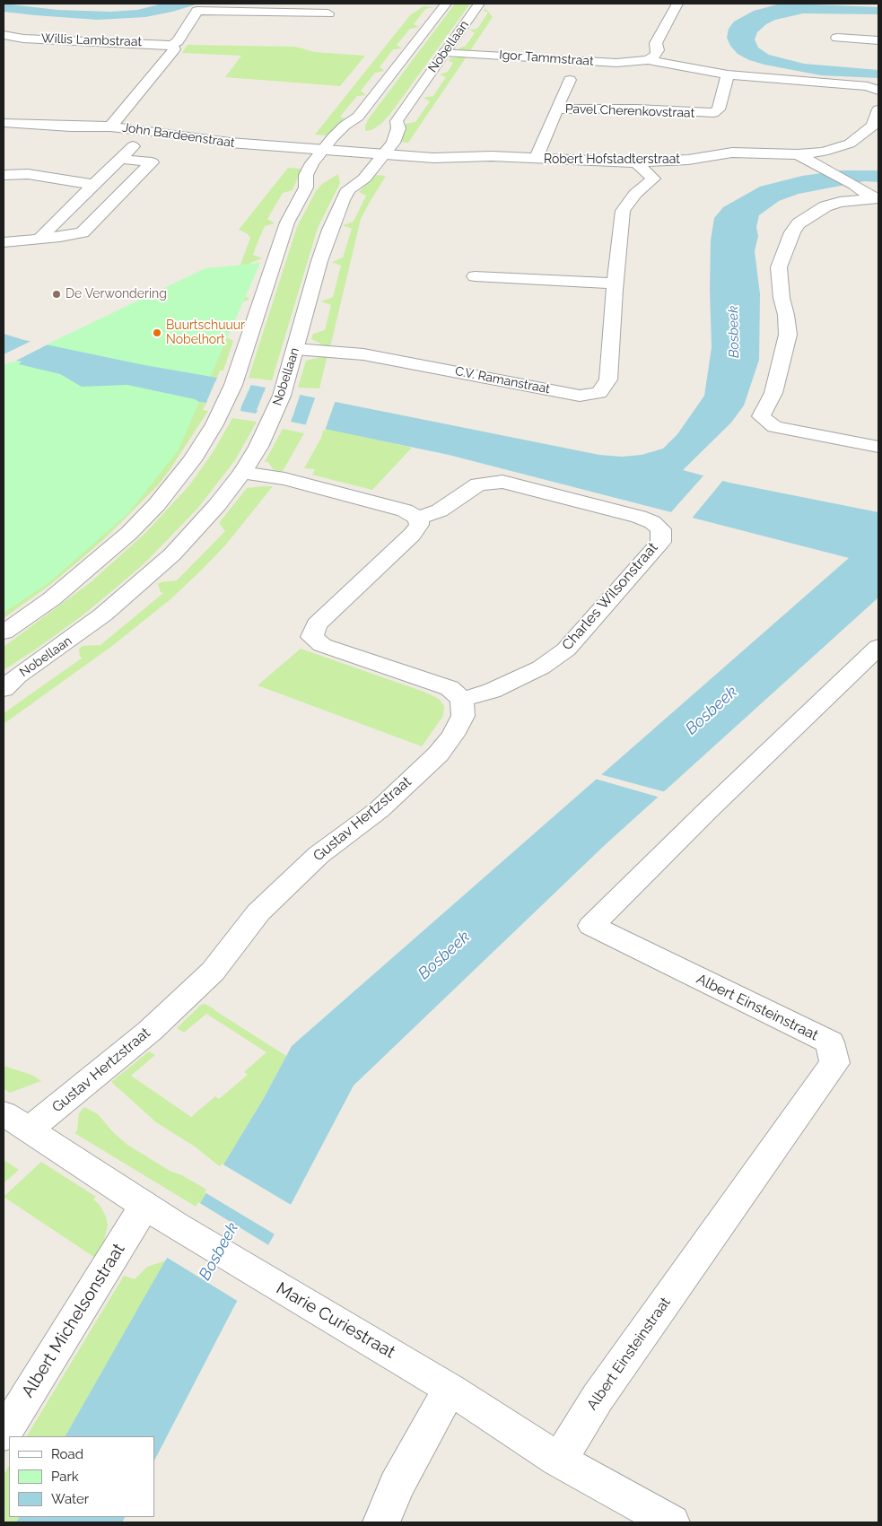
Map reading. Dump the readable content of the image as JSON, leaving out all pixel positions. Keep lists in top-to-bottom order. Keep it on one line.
{"streets":{"street":["Willis Lambstraat","Nobellaan","Igor Tammstraat","Pavel Cherenkovstraat","John Bardeenstraat","Robert Hofstadterstraat","C.V. Ramanstraat","Charles Wilsonstraat","Gustav Hertzstraat","Albert Einsteinstraat","Albert Michelsonstraat","Marie Curiestraat"]},"crossings":[["Nobellaan","Igor Tammstraat"],["Nobellaan","John Bardeenstraat"],["Nobellaan","Robert Hofstadterstraat"],["Nobellaan","C.V. Ramanstraat"],["Pavel Cherenkovstraat","Robert Hofstadterstraat"],["John Bardeenstraat","Robert Hofstadterstraat"],["Robert Hofstadterstraat","C.V. Ramanstraat"],["Charles Wilsonstraat","Gustav Hertzstraat"],["Gustav Hertzstraat","Marie Curiestraat"],["Albert Einsteinstraat","Marie Curiestraat"],["Albert Michelsonstraat","Marie Curiestraat"]],"water":["Bosbeek"],"places":["De Verwondering","Buurtschuuur Nobelhort"],"legend":["Road","Park","Water"]}
